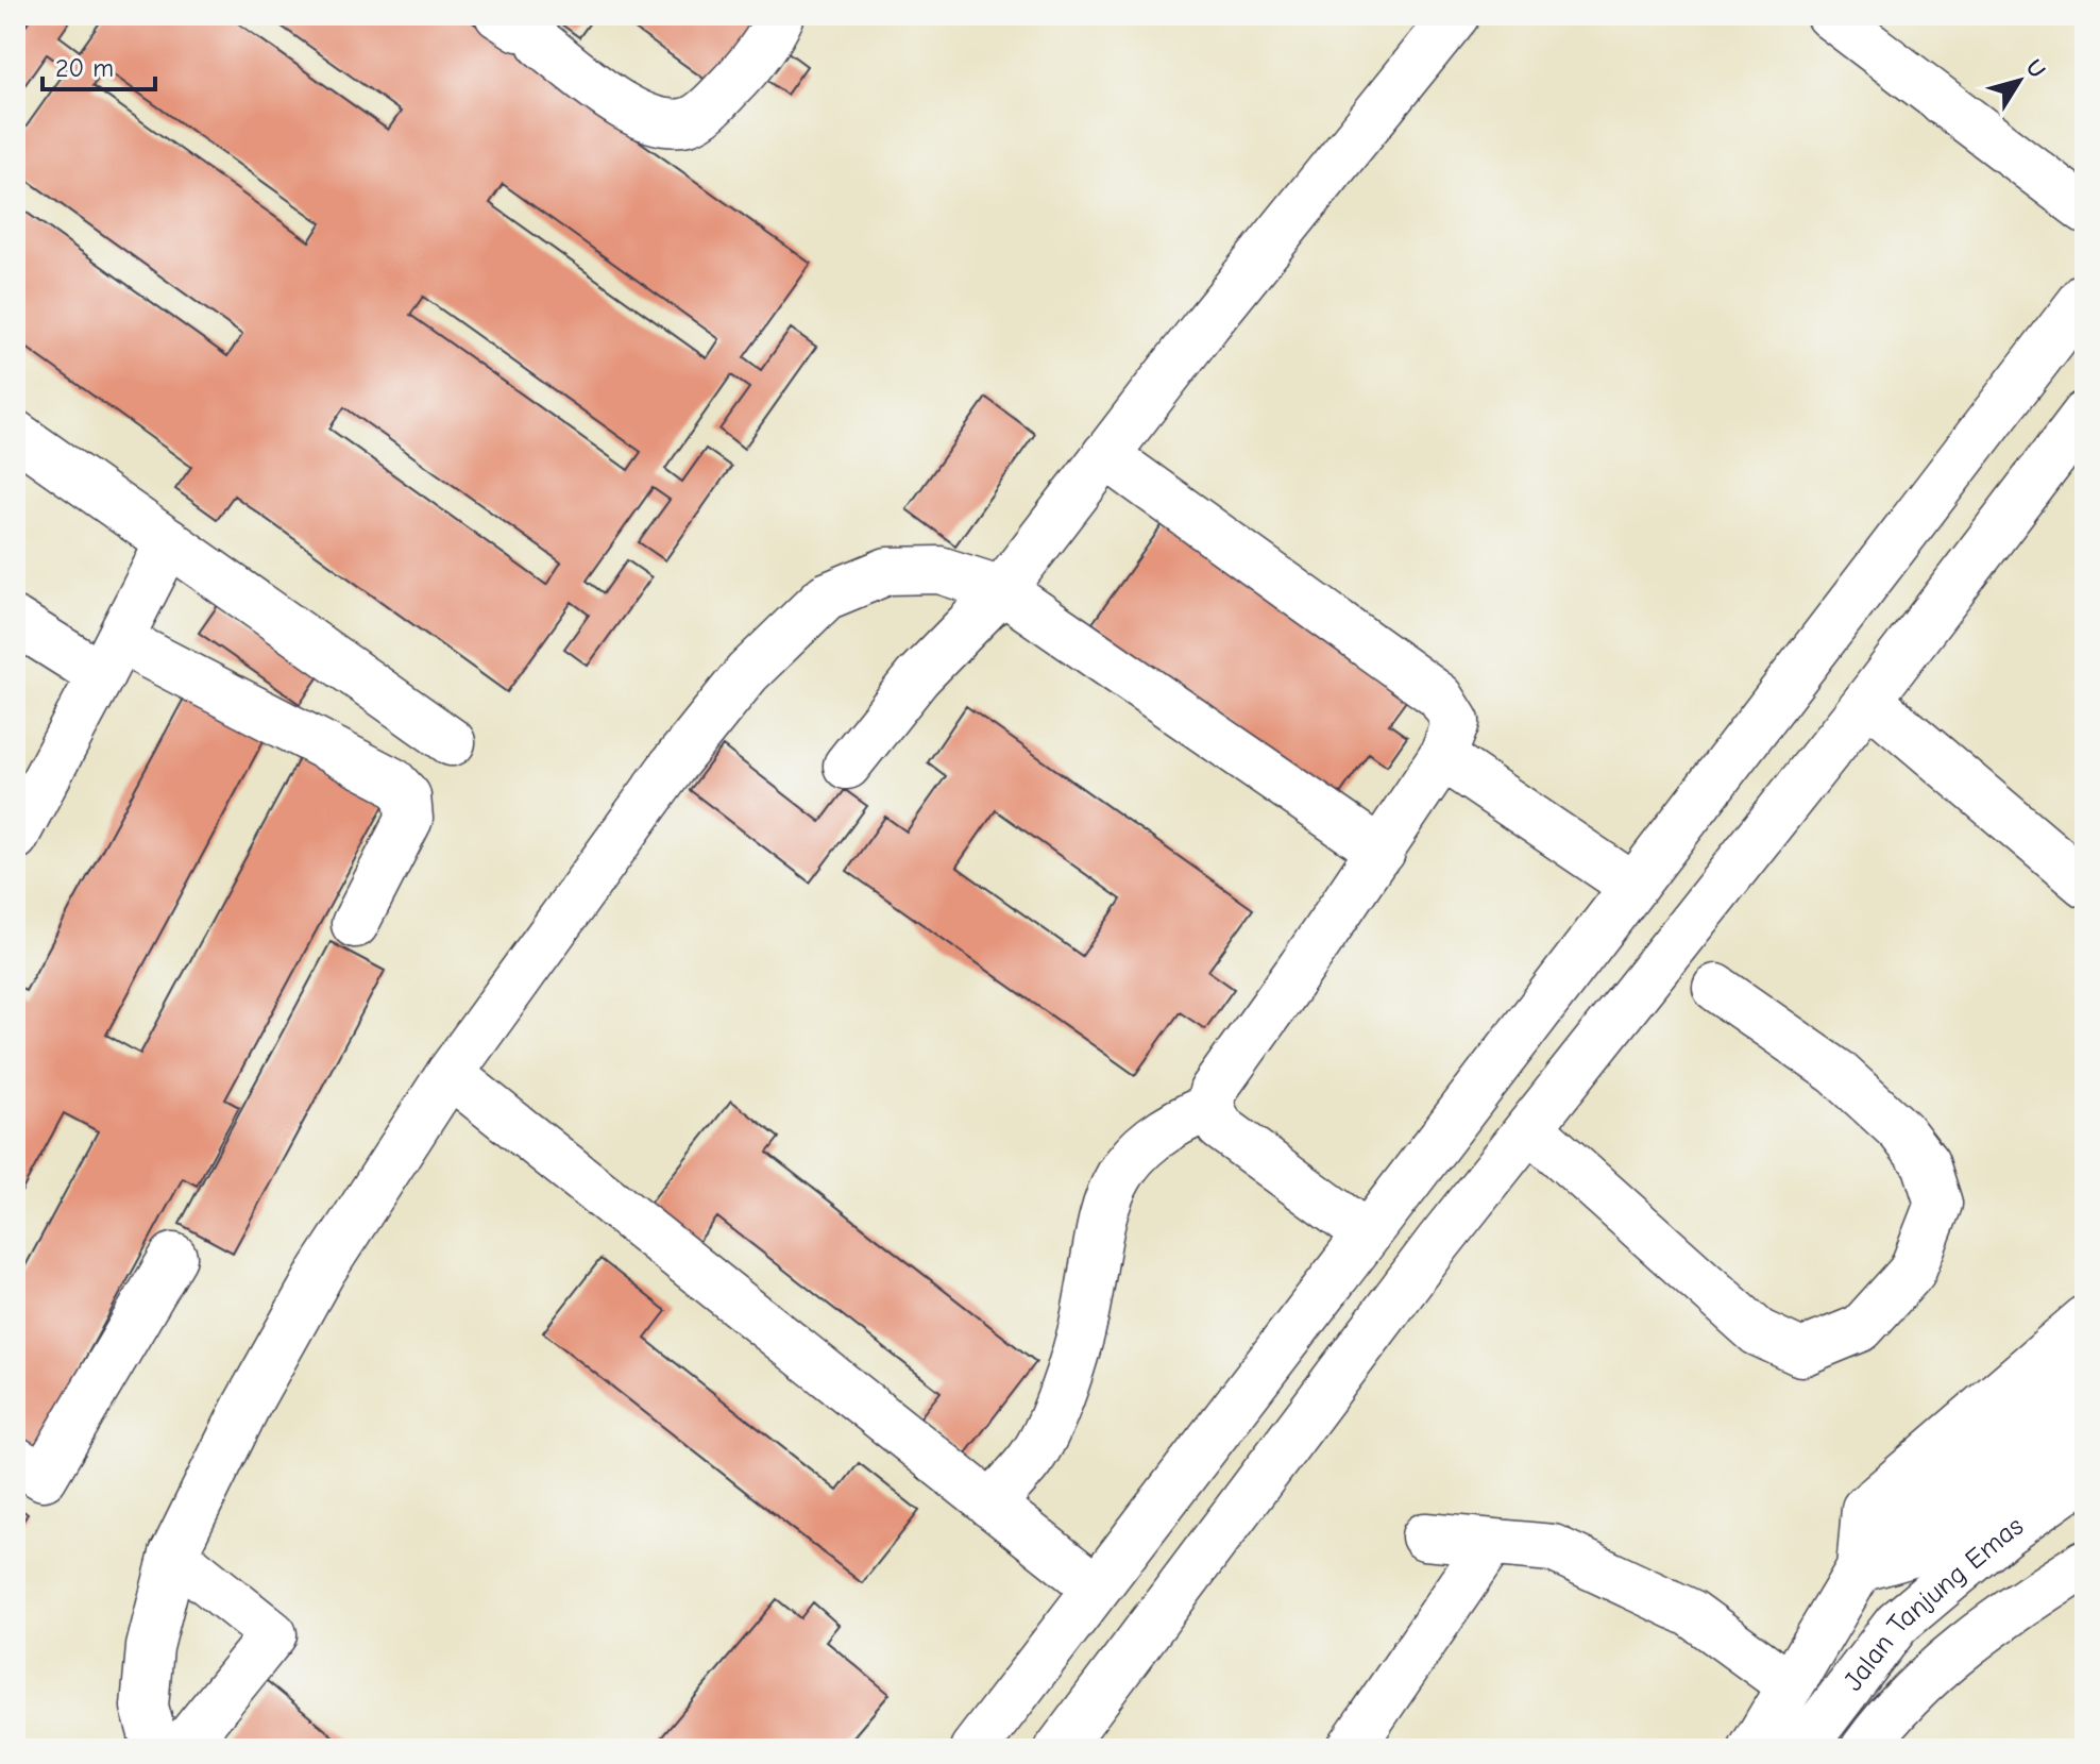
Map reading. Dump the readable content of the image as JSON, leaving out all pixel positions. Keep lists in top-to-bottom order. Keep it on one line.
{"streets":{"lane":["Jalan Tanjung Emas"]},"scale_bar":"20 m","north":"top right"}
